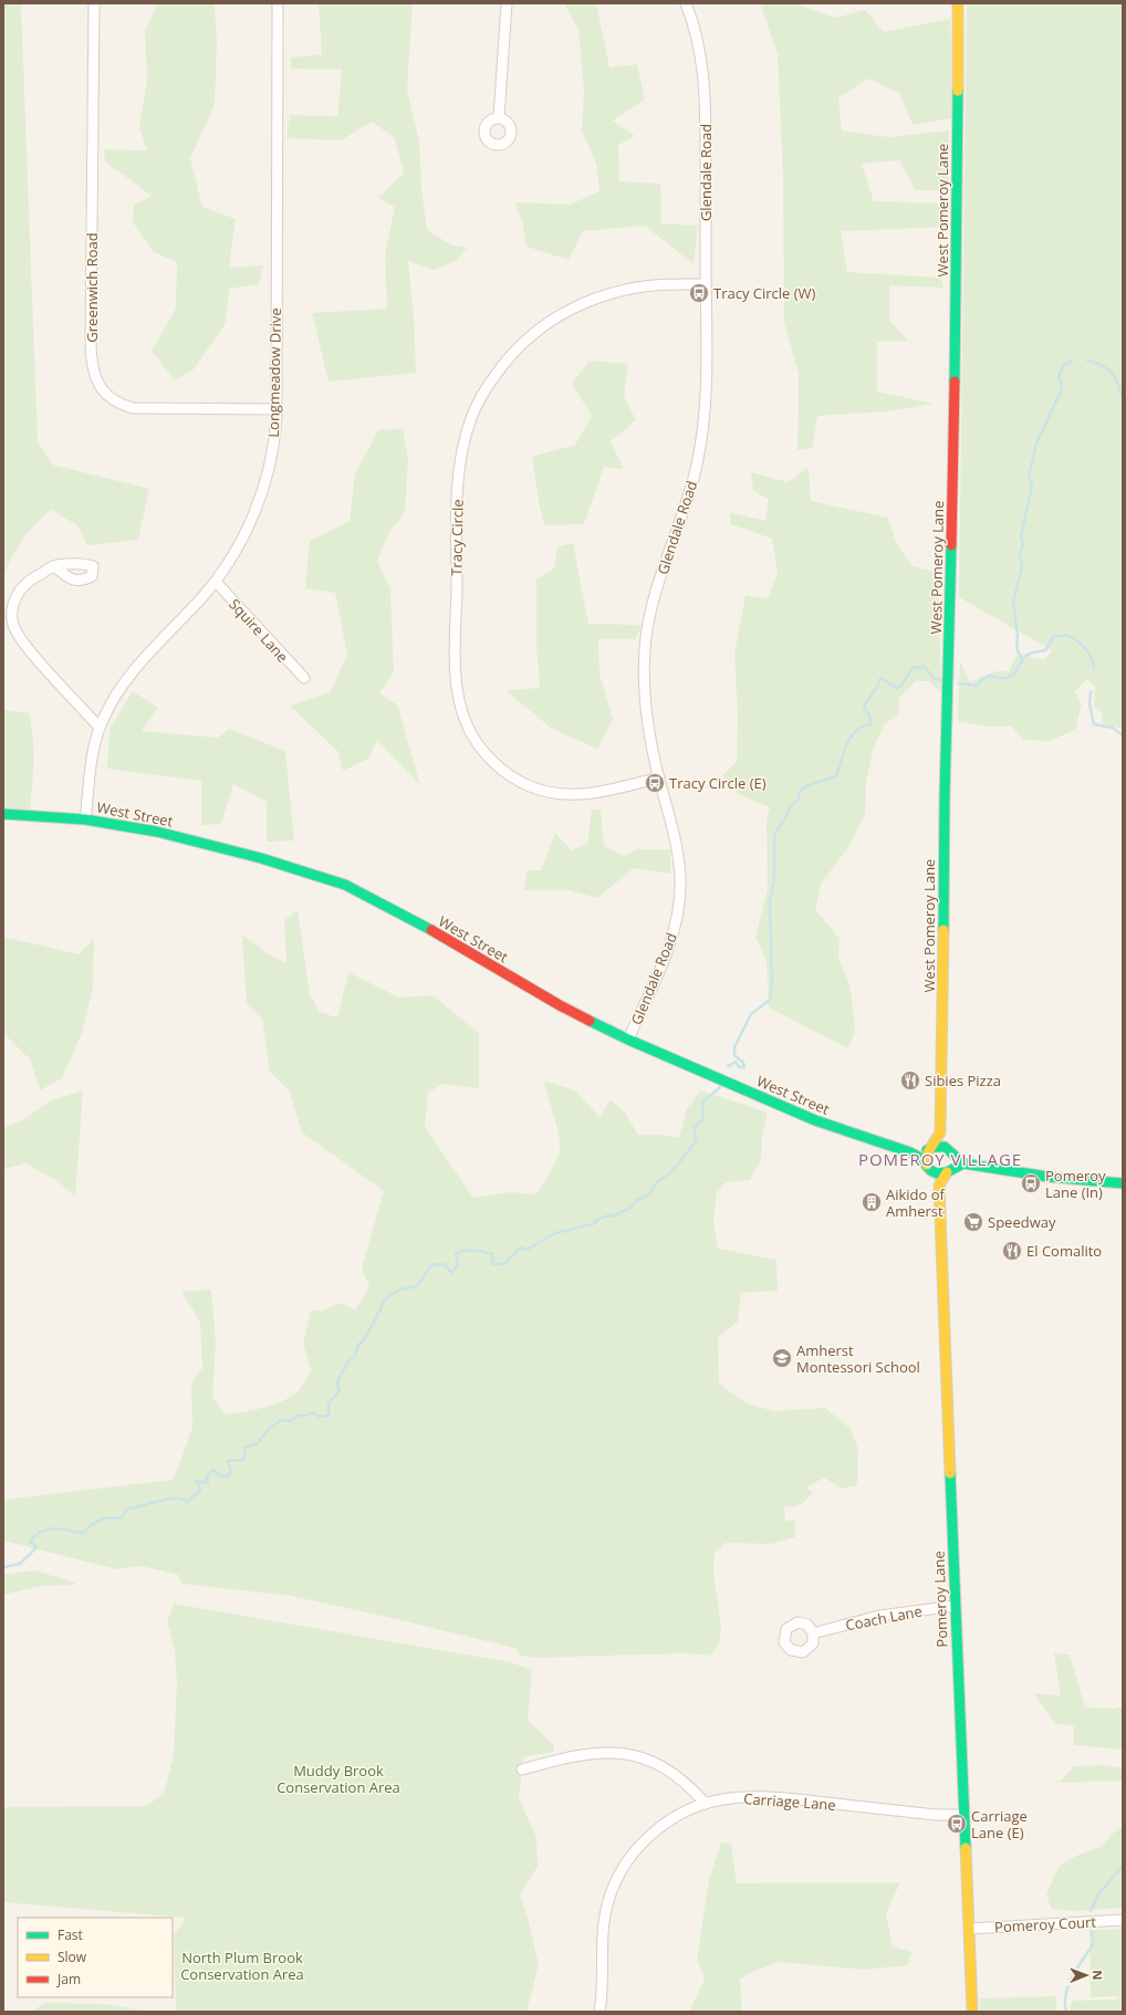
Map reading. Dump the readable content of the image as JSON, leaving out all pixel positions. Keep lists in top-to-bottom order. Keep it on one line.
{"streets":{"street":["Glendale Road","West Pomeroy Lane","Greenwich Road","Longmeadow Drive","Tracy Circle","Squire Lane","West Street","Pomeroy Lane","Coach Lane","Carriage Lane","Pomeroy Court"]},"crossings":[["Glendale Road","Tracy Circle"],["Glendale Road","West Street"],["West Pomeroy Lane","West Street"],["West Pomeroy Lane","Pomeroy Lane"],["Greenwich Road","Longmeadow Drive"],["Longmeadow Drive","Squire Lane"],["Longmeadow Drive","West Street"],["West Street","Pomeroy Lane"],["Pomeroy Lane","Coach Lane"],["Pomeroy Lane","Carriage Lane"],["Pomeroy Lane","Pomeroy Court"]],"districts":["POMEROY VILLAGE"],"parks":["Muddy Brook Conservation Area","North Plum Brook Conservation Area"],"places":{"bus stop":["Tracy Circle (W)","Tracy Circle (E)","Pomeroy Lane (In)","Carriage Lane (E)"],"restaurant":["Sibies Pizza","El Comalito"],"building":["Aikido of Amherst"],"supermarket":["Speedway"],"school or university":["Amherst Montessori School"]},"legend":["Fast","Slow","Jam"],"north":"right"}
